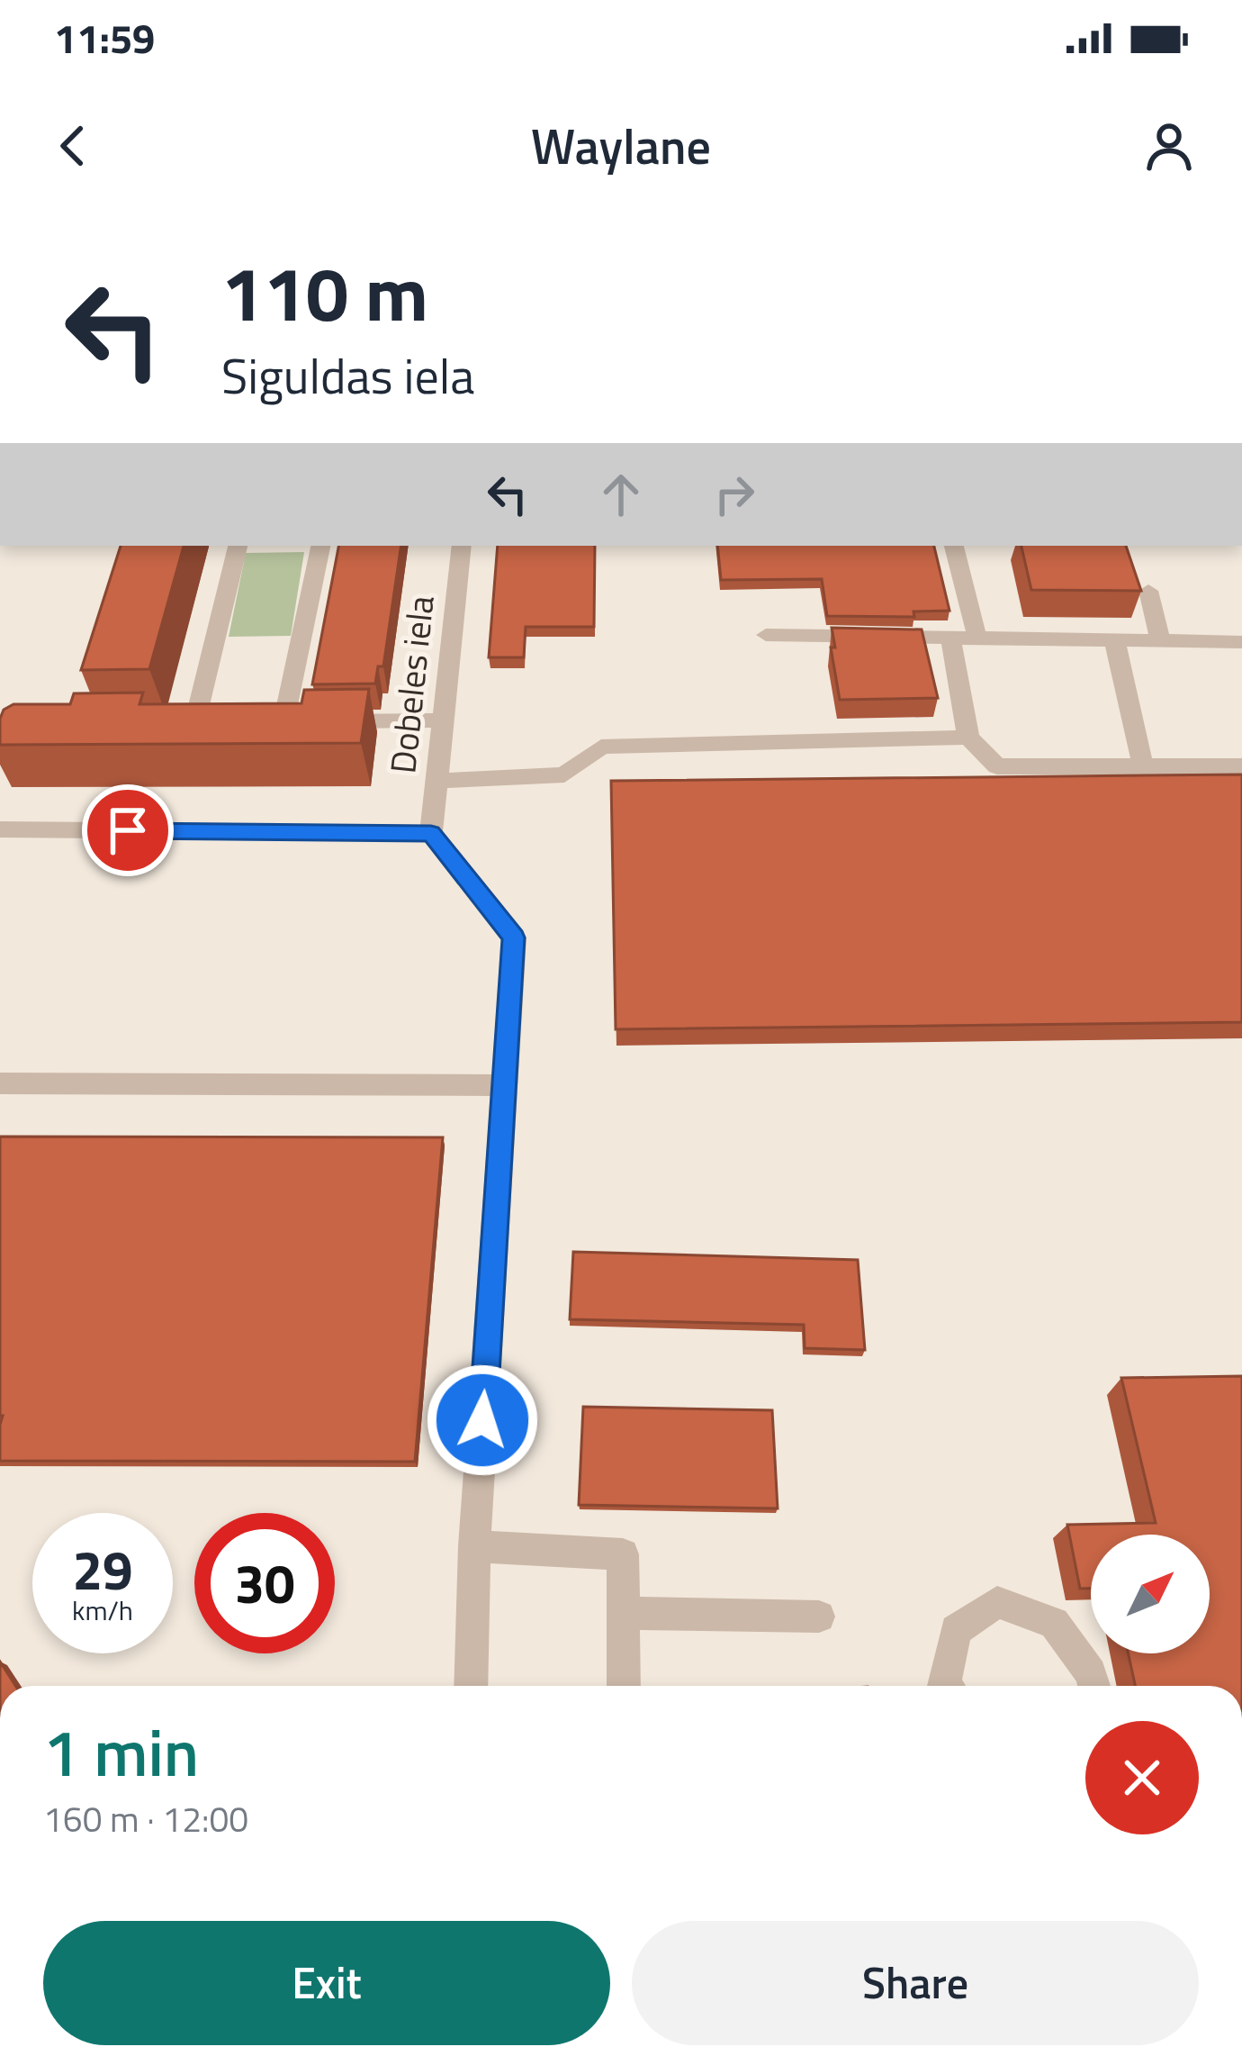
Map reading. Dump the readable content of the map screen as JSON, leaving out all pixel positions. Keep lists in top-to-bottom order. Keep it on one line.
{"streets":{"street":["Dobeles iela"]},"north":"top right","page":{"status":"11:59","header":"Waylane","turn":["110 m","Siguldas iela"],"speed":"29 km/h","limit":"30","heading":["1 min","160 m · 12:00"],"buttons":["Exit","Share"]}}
